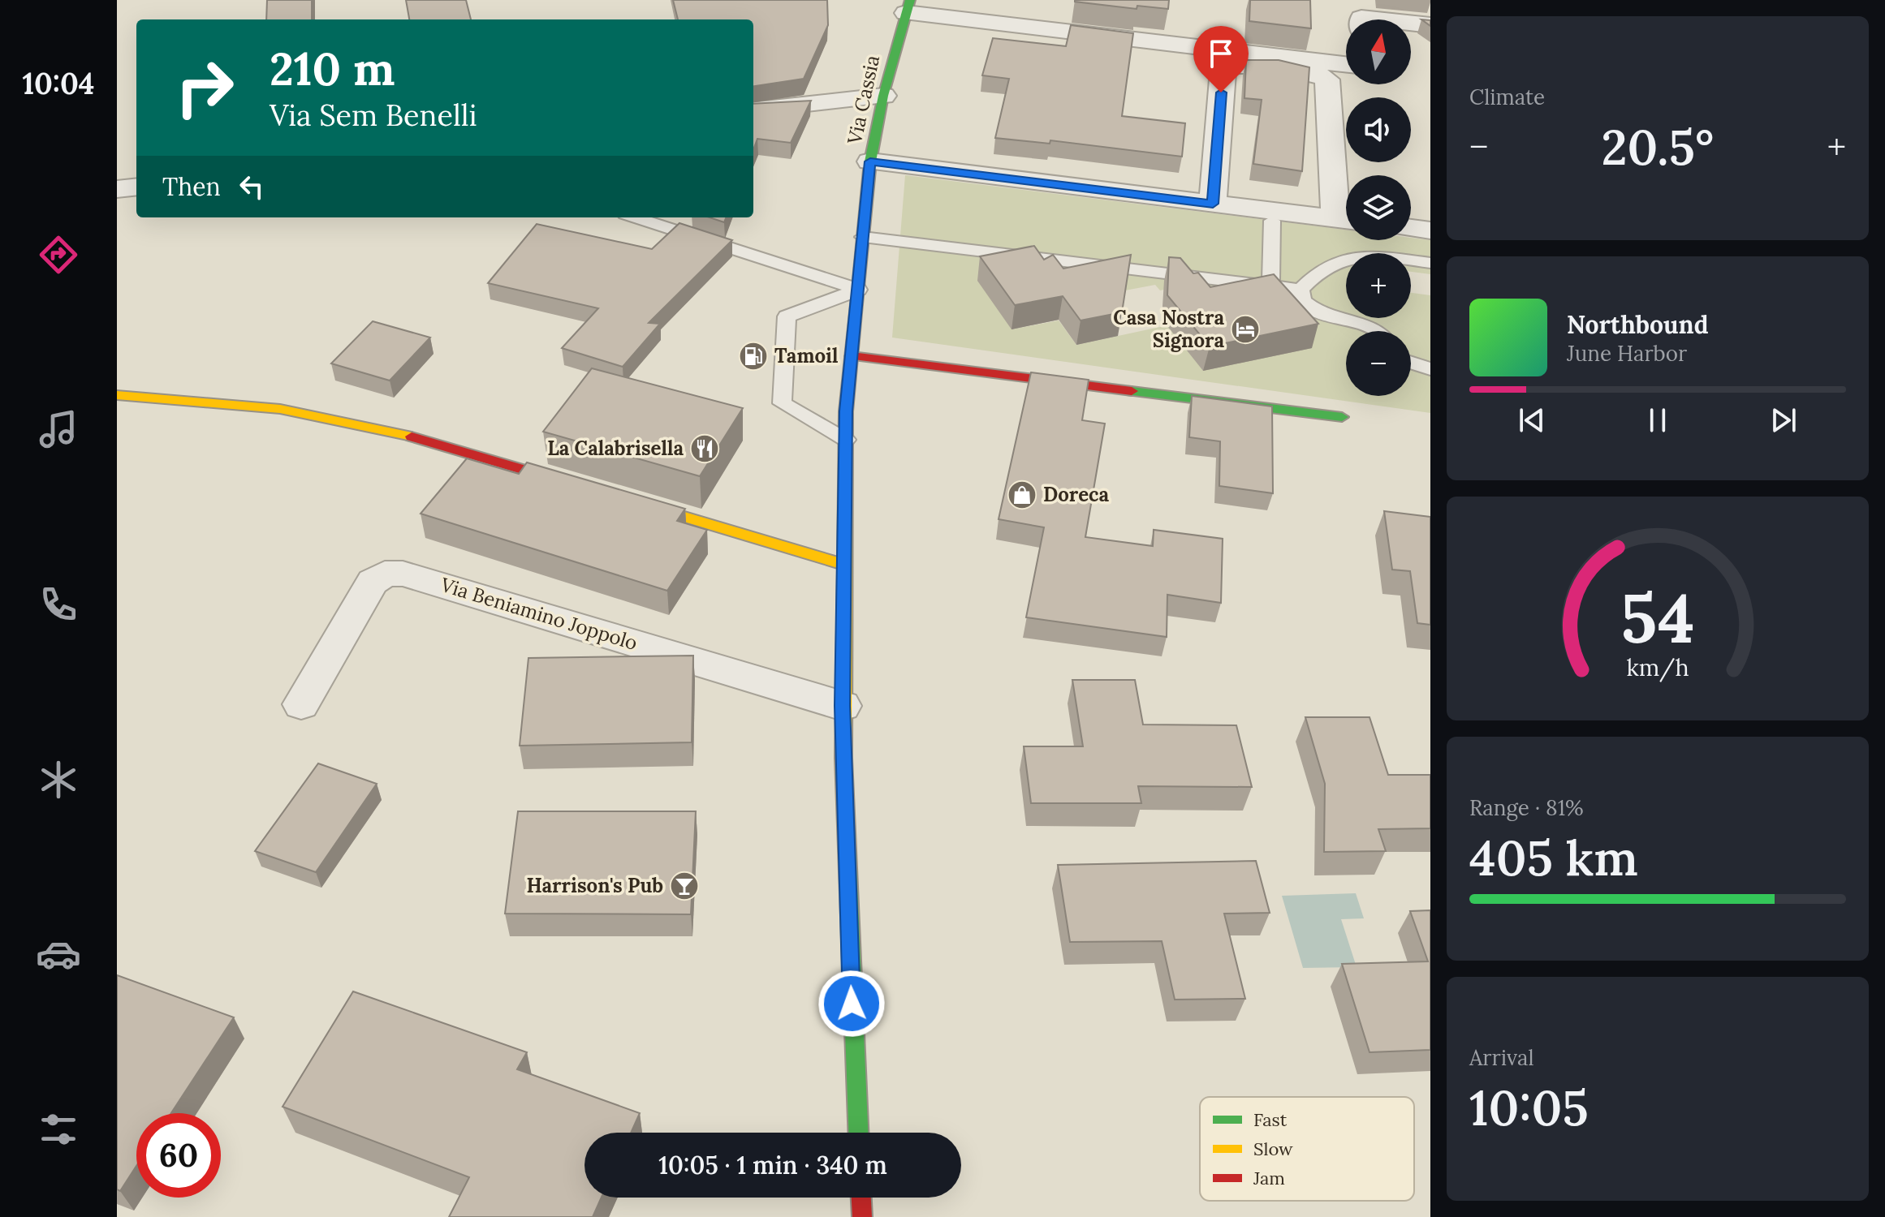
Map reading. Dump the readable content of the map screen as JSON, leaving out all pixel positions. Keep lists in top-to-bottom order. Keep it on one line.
{"streets":{"main road":["Via Cassia"],"street":["Via Beniamino Joppolo"]},"crossings":[["Via Cassia","Via Beniamino Joppolo"]],"places":{"hotel":["Casa Nostra Signora"],"fuel station":["Tamoil"],"restaurant":["La Calabrisella"],"shop":["Doreca"],"bar":["Harrison's Pub"]},"legend":["Fast","Slow","Jam"],"north":"top","page":{"tabs":"10:04","tile":["Climate",["Range · 81%","405 km"],["Arrival","10:05"]],"map_buttons":["+","−"],"turn":["210 m","Via Sem Benelli"],"heat":["−","20.5°","+"],"then":"Then","song":["Northbound","June Harbor"],"limit":"60","trip":"10:05 · 1 min · 340 m","gauge":["54","km/h"]}}
